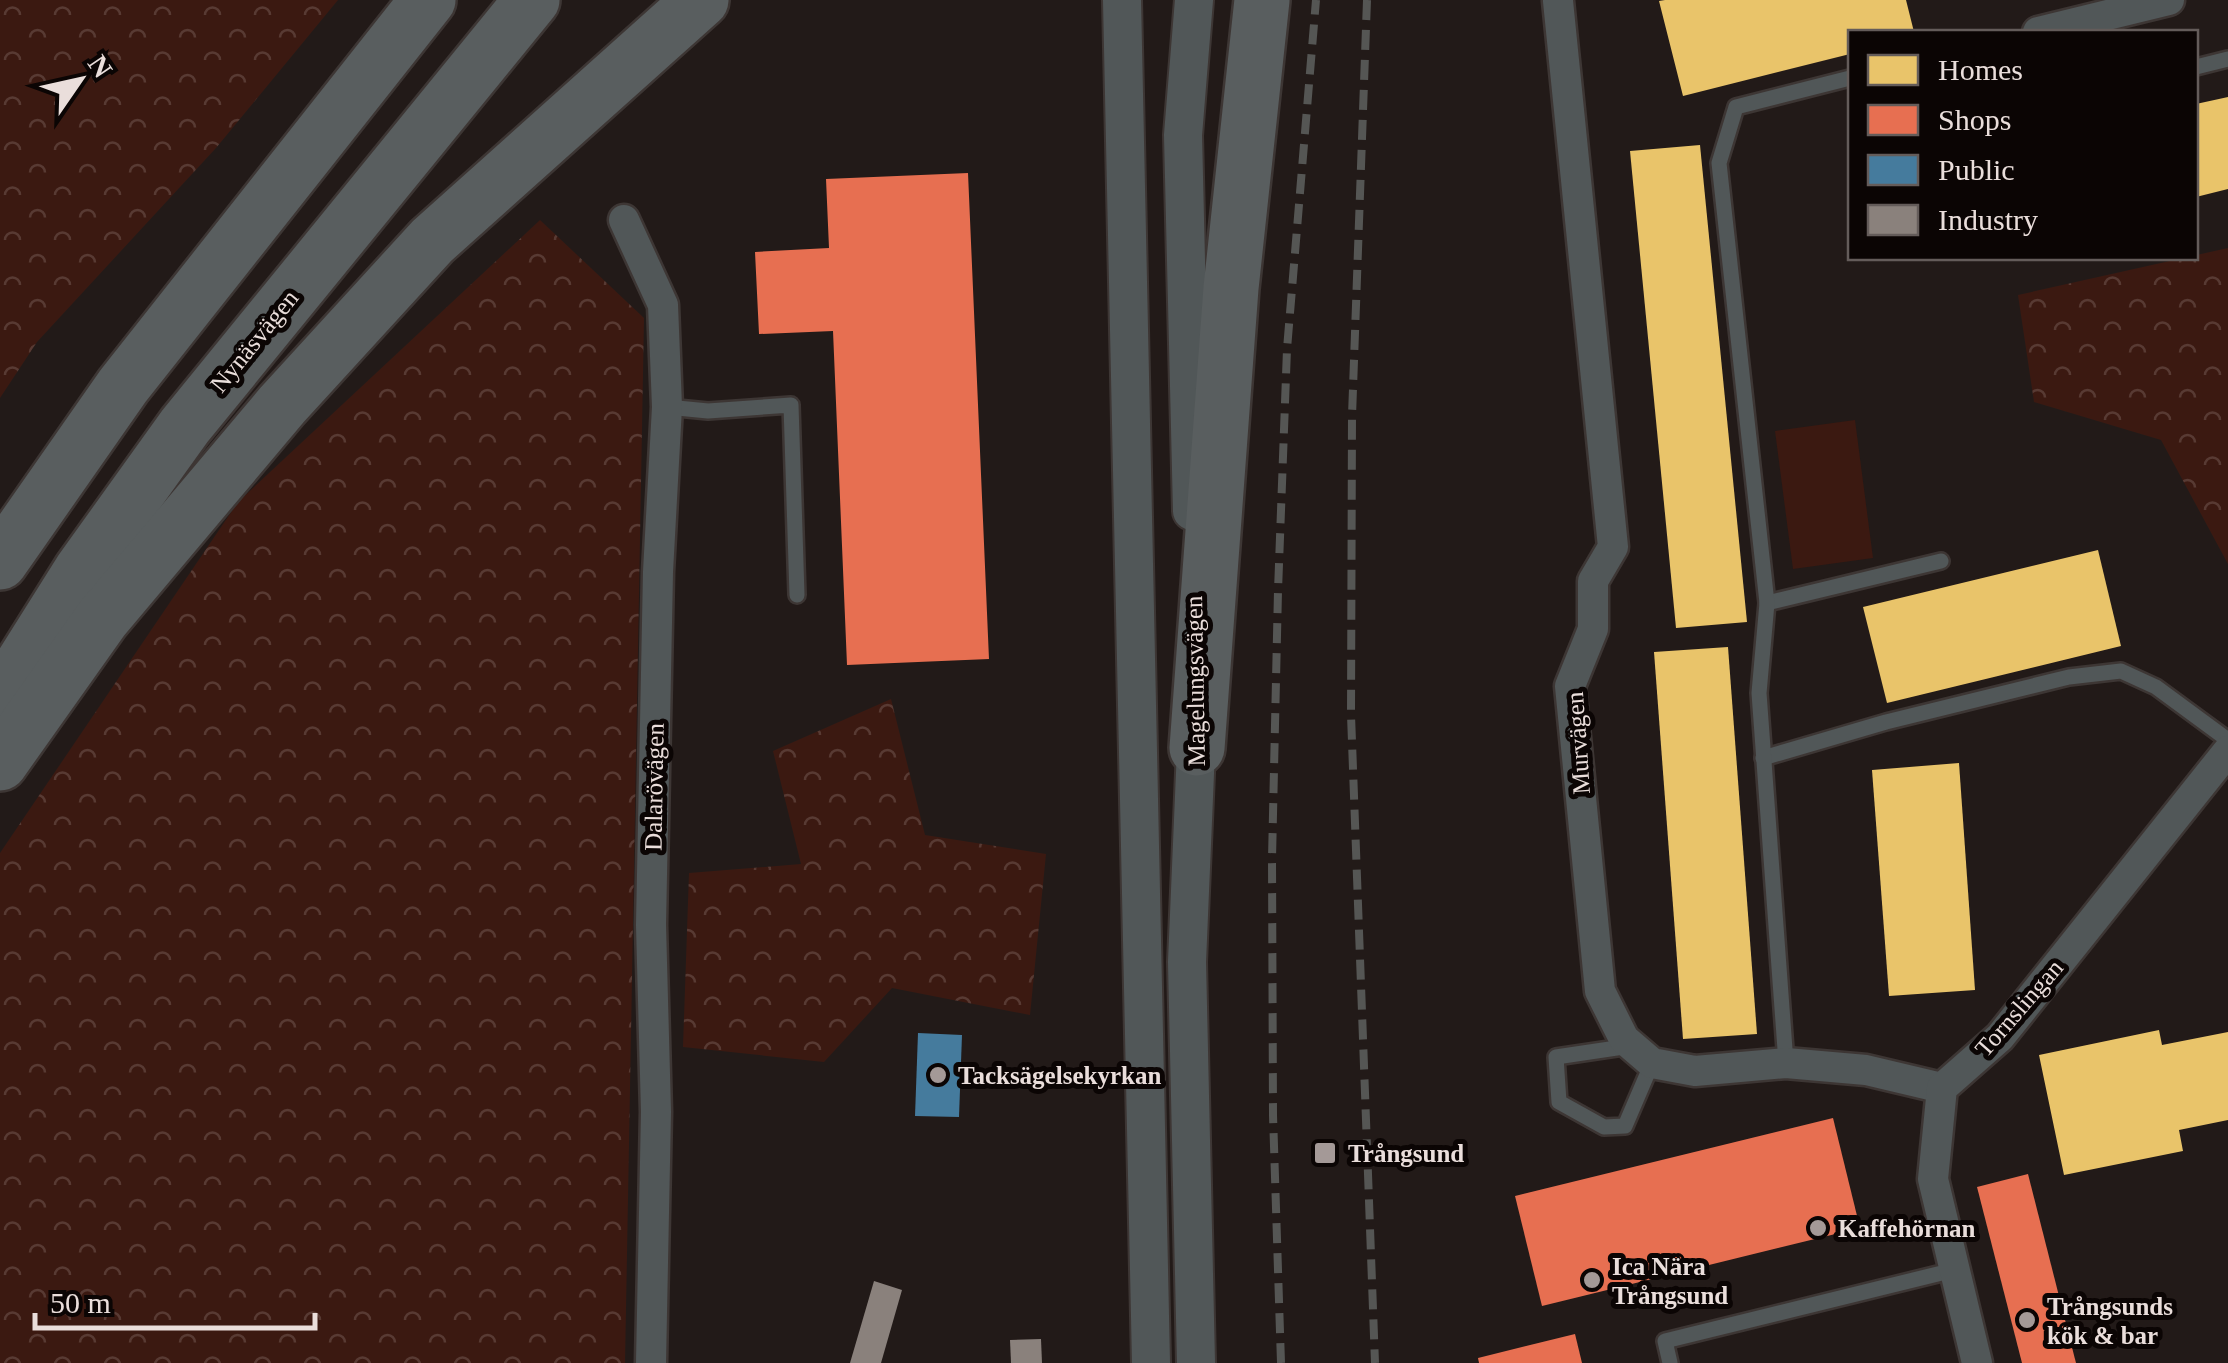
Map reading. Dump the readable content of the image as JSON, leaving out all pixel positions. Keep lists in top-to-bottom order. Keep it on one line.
{"streets":{"highway":["Nynäsvägen"],"street":["Magelungsvägen","Murvägen","Dalarövägen","Tornslingan"]},"places":{"other":["Tacksägelsekyrkan","Kaffehörnan","Ica Nära Trångsund","Trångsunds kök & bar"],"transit":["Trångsund"]},"legend":["Homes","Shops","Public","Industry"],"scale_bar":"50 m","north":"top right"}
